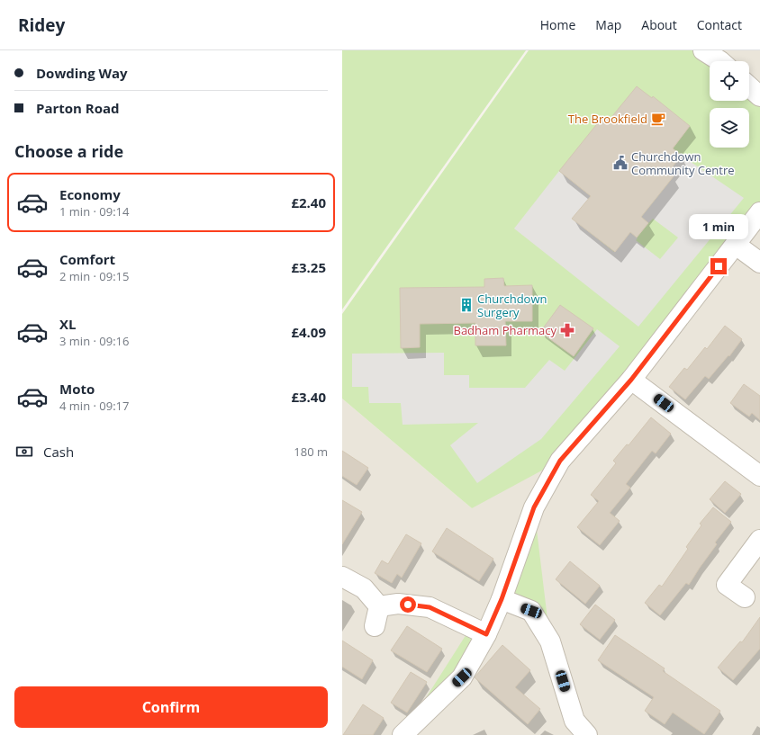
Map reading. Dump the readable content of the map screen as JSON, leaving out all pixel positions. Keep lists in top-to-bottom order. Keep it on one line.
{"places":{"cafe":["The Brookfield"],"public building":["Churchdown Community Centre"],"building":["Churchdown Surgery"],"pharmacy":["Badham Pharmacy"]},"page":{"header":"Ridey","nav":["Home","Map","About","Contact"],"banner":["Dowding Way","Parton Road"],"heading":"Choose a ride","list":[{"name":"Economy","note":"1 min · 09:14","value":"£2.40"},{"name":"Comfort","note":"2 min · 09:15","value":"£3.25"},{"name":"XL","note":"3 min · 09:16","value":"£4.09"},{"name":"Moto","note":"4 min · 09:17","value":"£3.40"}],"bubble":"1 min","pay":["Cash","180 m"],"buttons":"Confirm"}}
